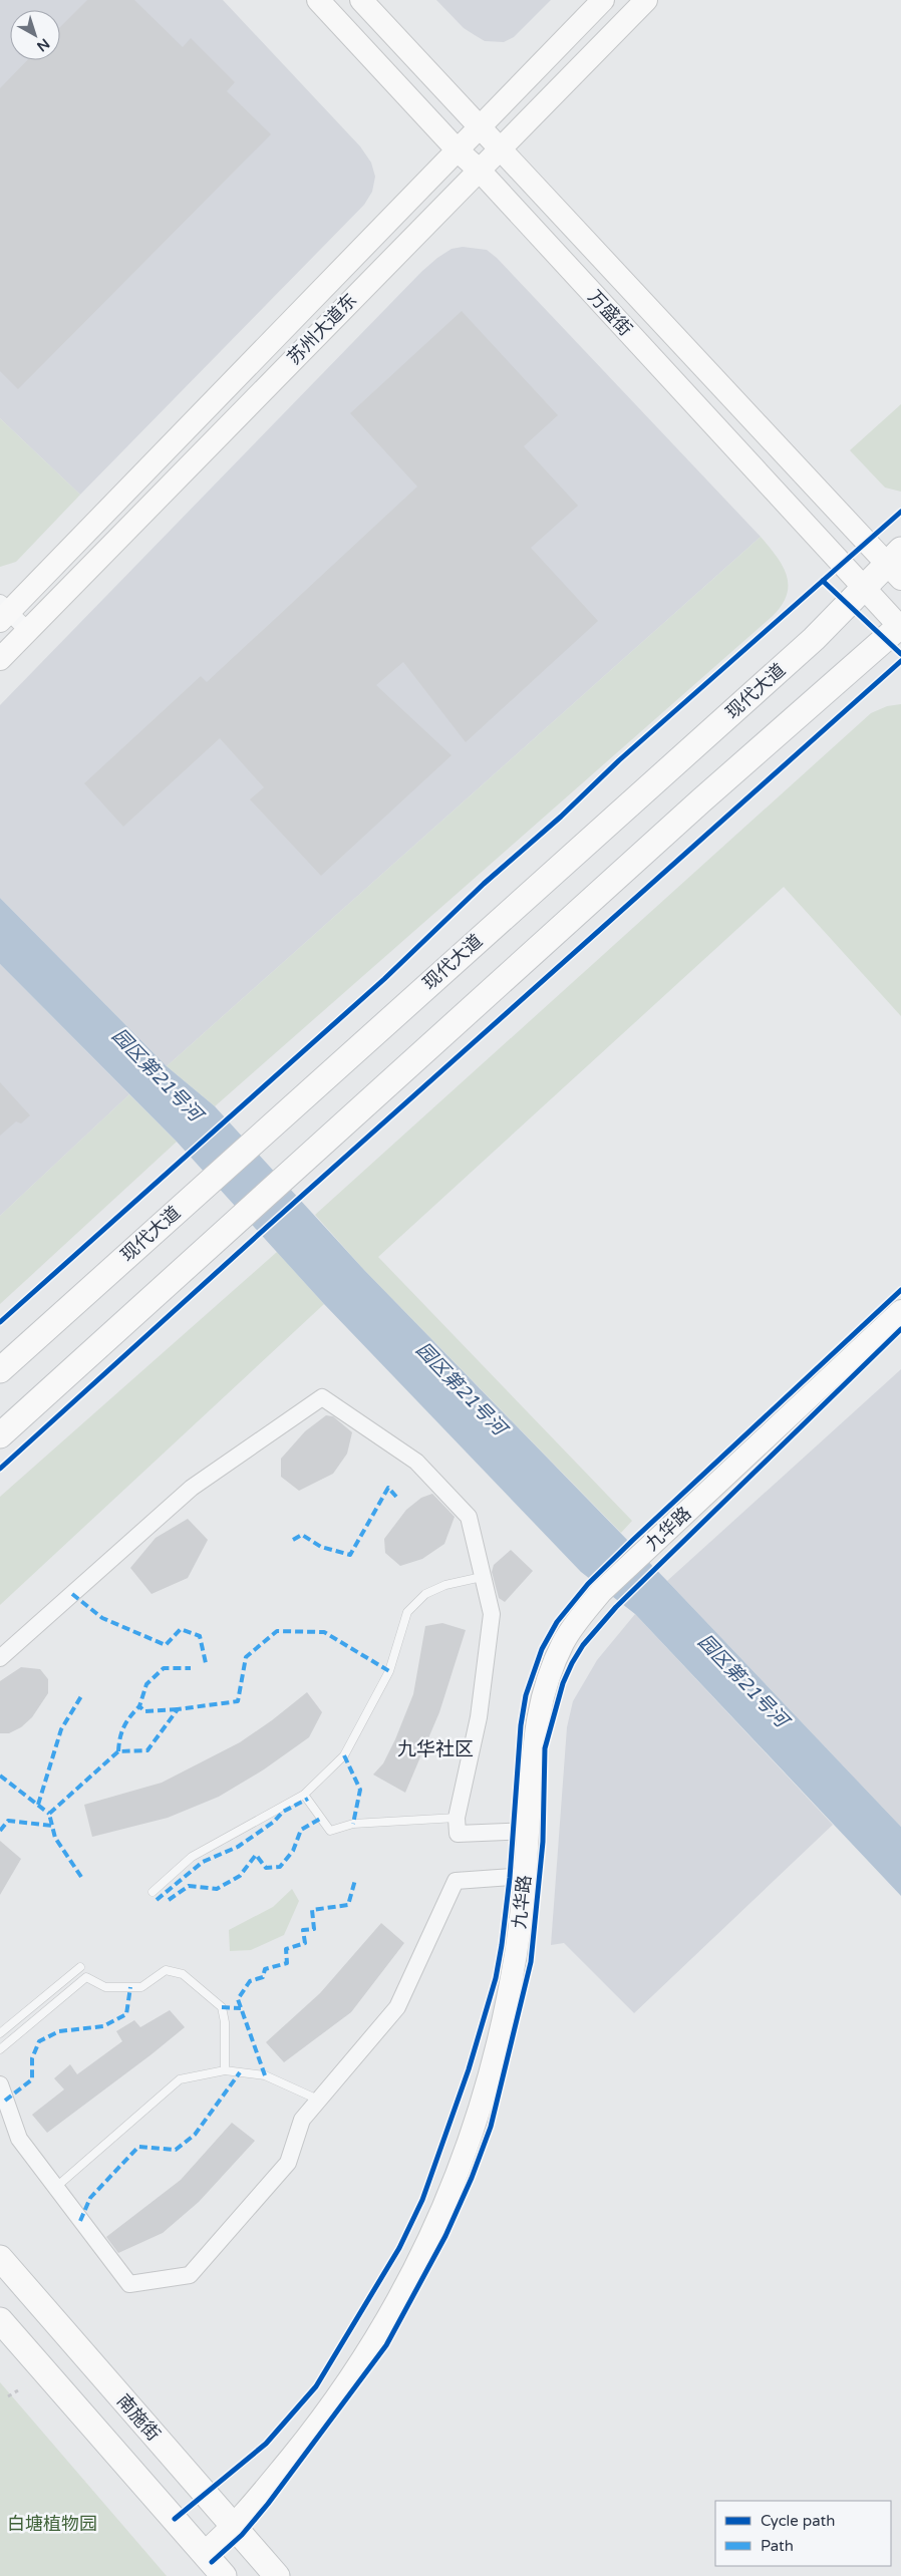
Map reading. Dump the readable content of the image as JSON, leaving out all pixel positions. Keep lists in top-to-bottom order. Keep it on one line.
{"streets":{"main road":["万盛街","苏州大道东","现代大道","九华路","南施街"]},"crossings":[["万盛街","苏州大道东"],["万盛街","现代大道"],["九华路","南施街"]],"districts":["九华社区"],"water":["园区第21号河"],"parks":["白塘植物园"],"legend":["Cycle path","Path"],"north":"bottom right"}
